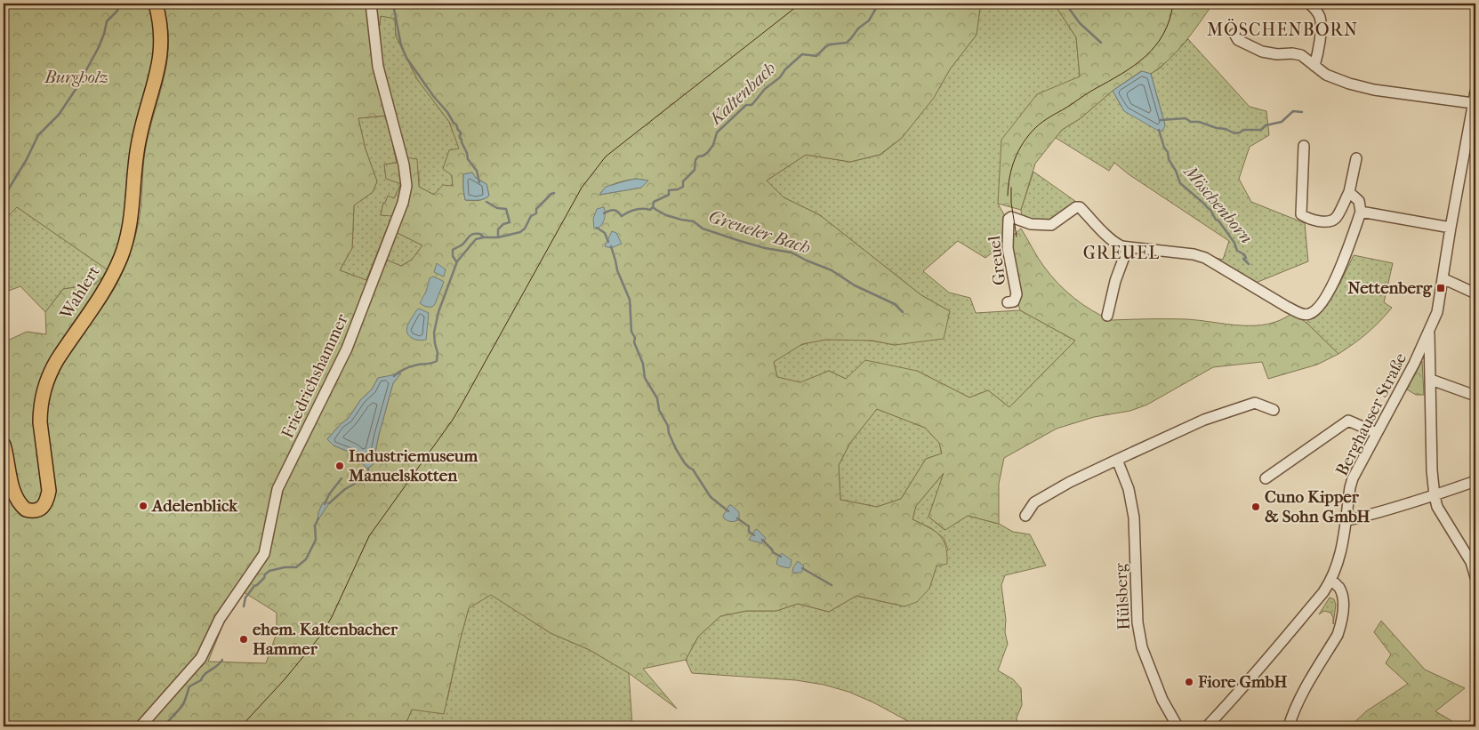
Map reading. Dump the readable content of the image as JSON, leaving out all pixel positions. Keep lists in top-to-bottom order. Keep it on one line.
{"streets":{"main road":["Wahlert"],"street":["Greuel","Friedrichshammer","Berghauser Straße","Hülsberg"]},"districts":["MÖSCHENBORN","GREUEL"],"water":["Kaltenbach","Möschenborn","Greueler Bach"],"parks":["Burgholz"],"places":{"transit":["Nettenberg"],"other":["Industriemuseum Manuelskotten","Adelenblick","Cuno Kipper & Sohn GmbH","ehem. Kaltenbacher Hammer","Fiore GmbH"]}}
